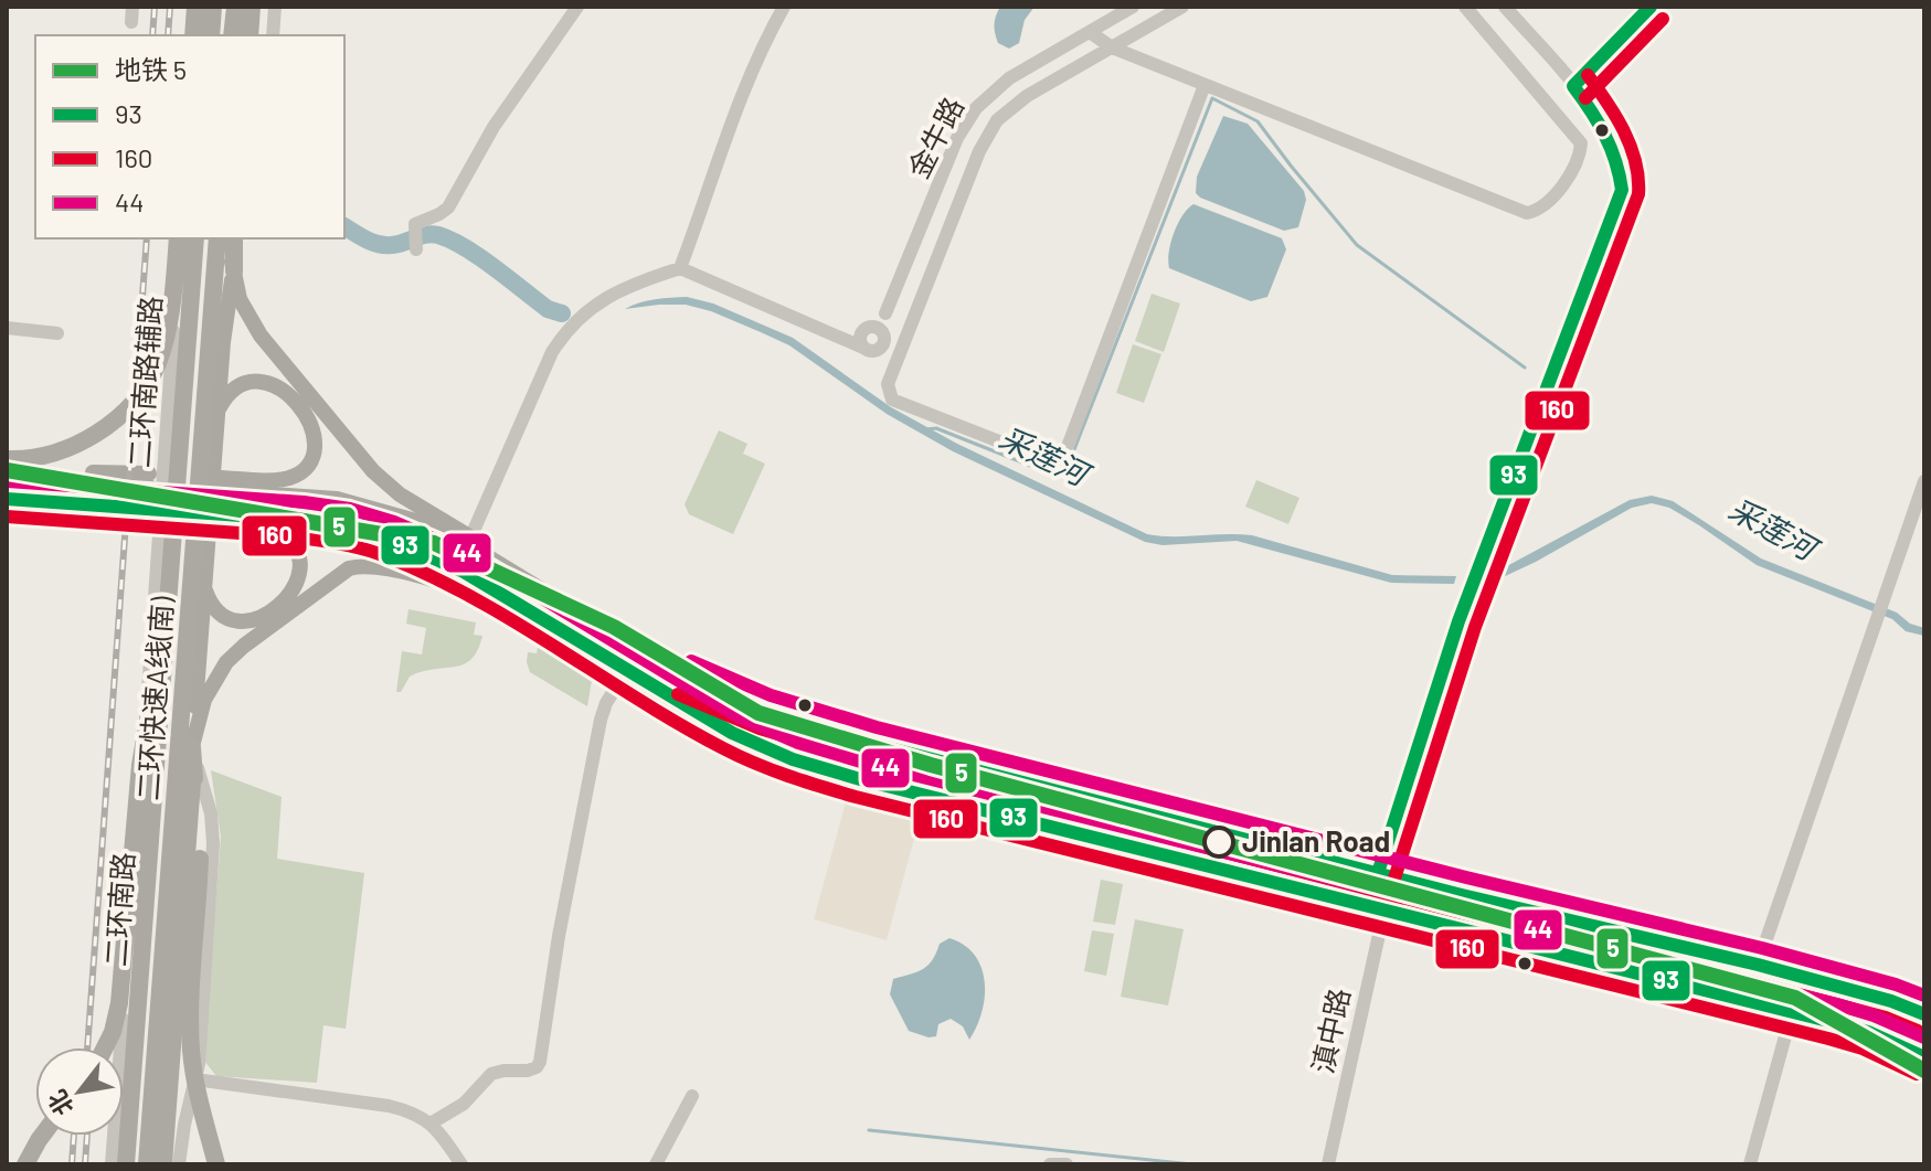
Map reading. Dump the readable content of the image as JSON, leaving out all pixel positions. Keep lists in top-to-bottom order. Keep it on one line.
{"streets":{"highway":["二环快速A线(南)"],"main road":["二环南路"],"street":["金牛路","二环南路辅路","滇中路"]},"crossings":[["二环快速A线(南)","二环南路"]],"water":["采莲河"],"places":["Jinlan Road"],"lines":["transit line 93","transit line 160","metro line 5","transit line 44"],"legend":["地铁 5","93","160","44"],"north":"bottom left"}
